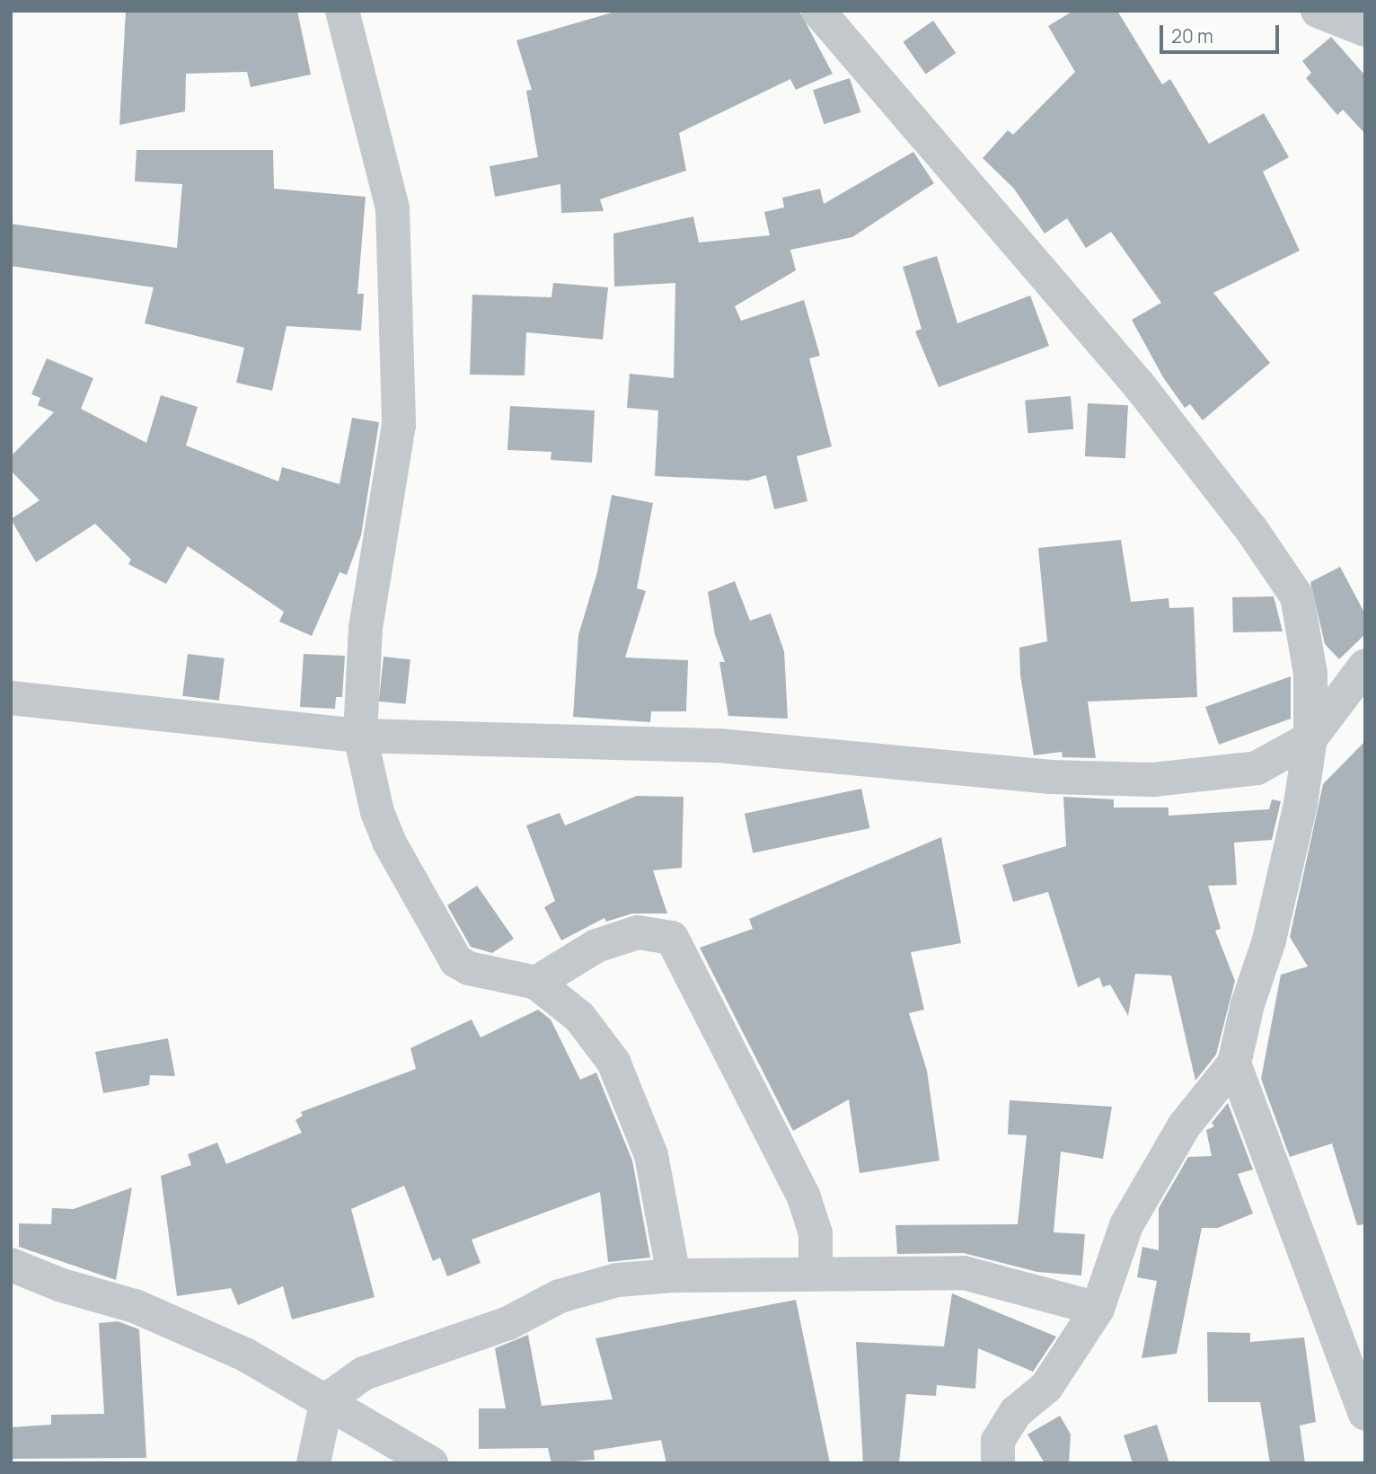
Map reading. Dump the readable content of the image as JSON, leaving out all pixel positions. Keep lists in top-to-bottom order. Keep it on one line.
{"scale_bar":"20 m"}
